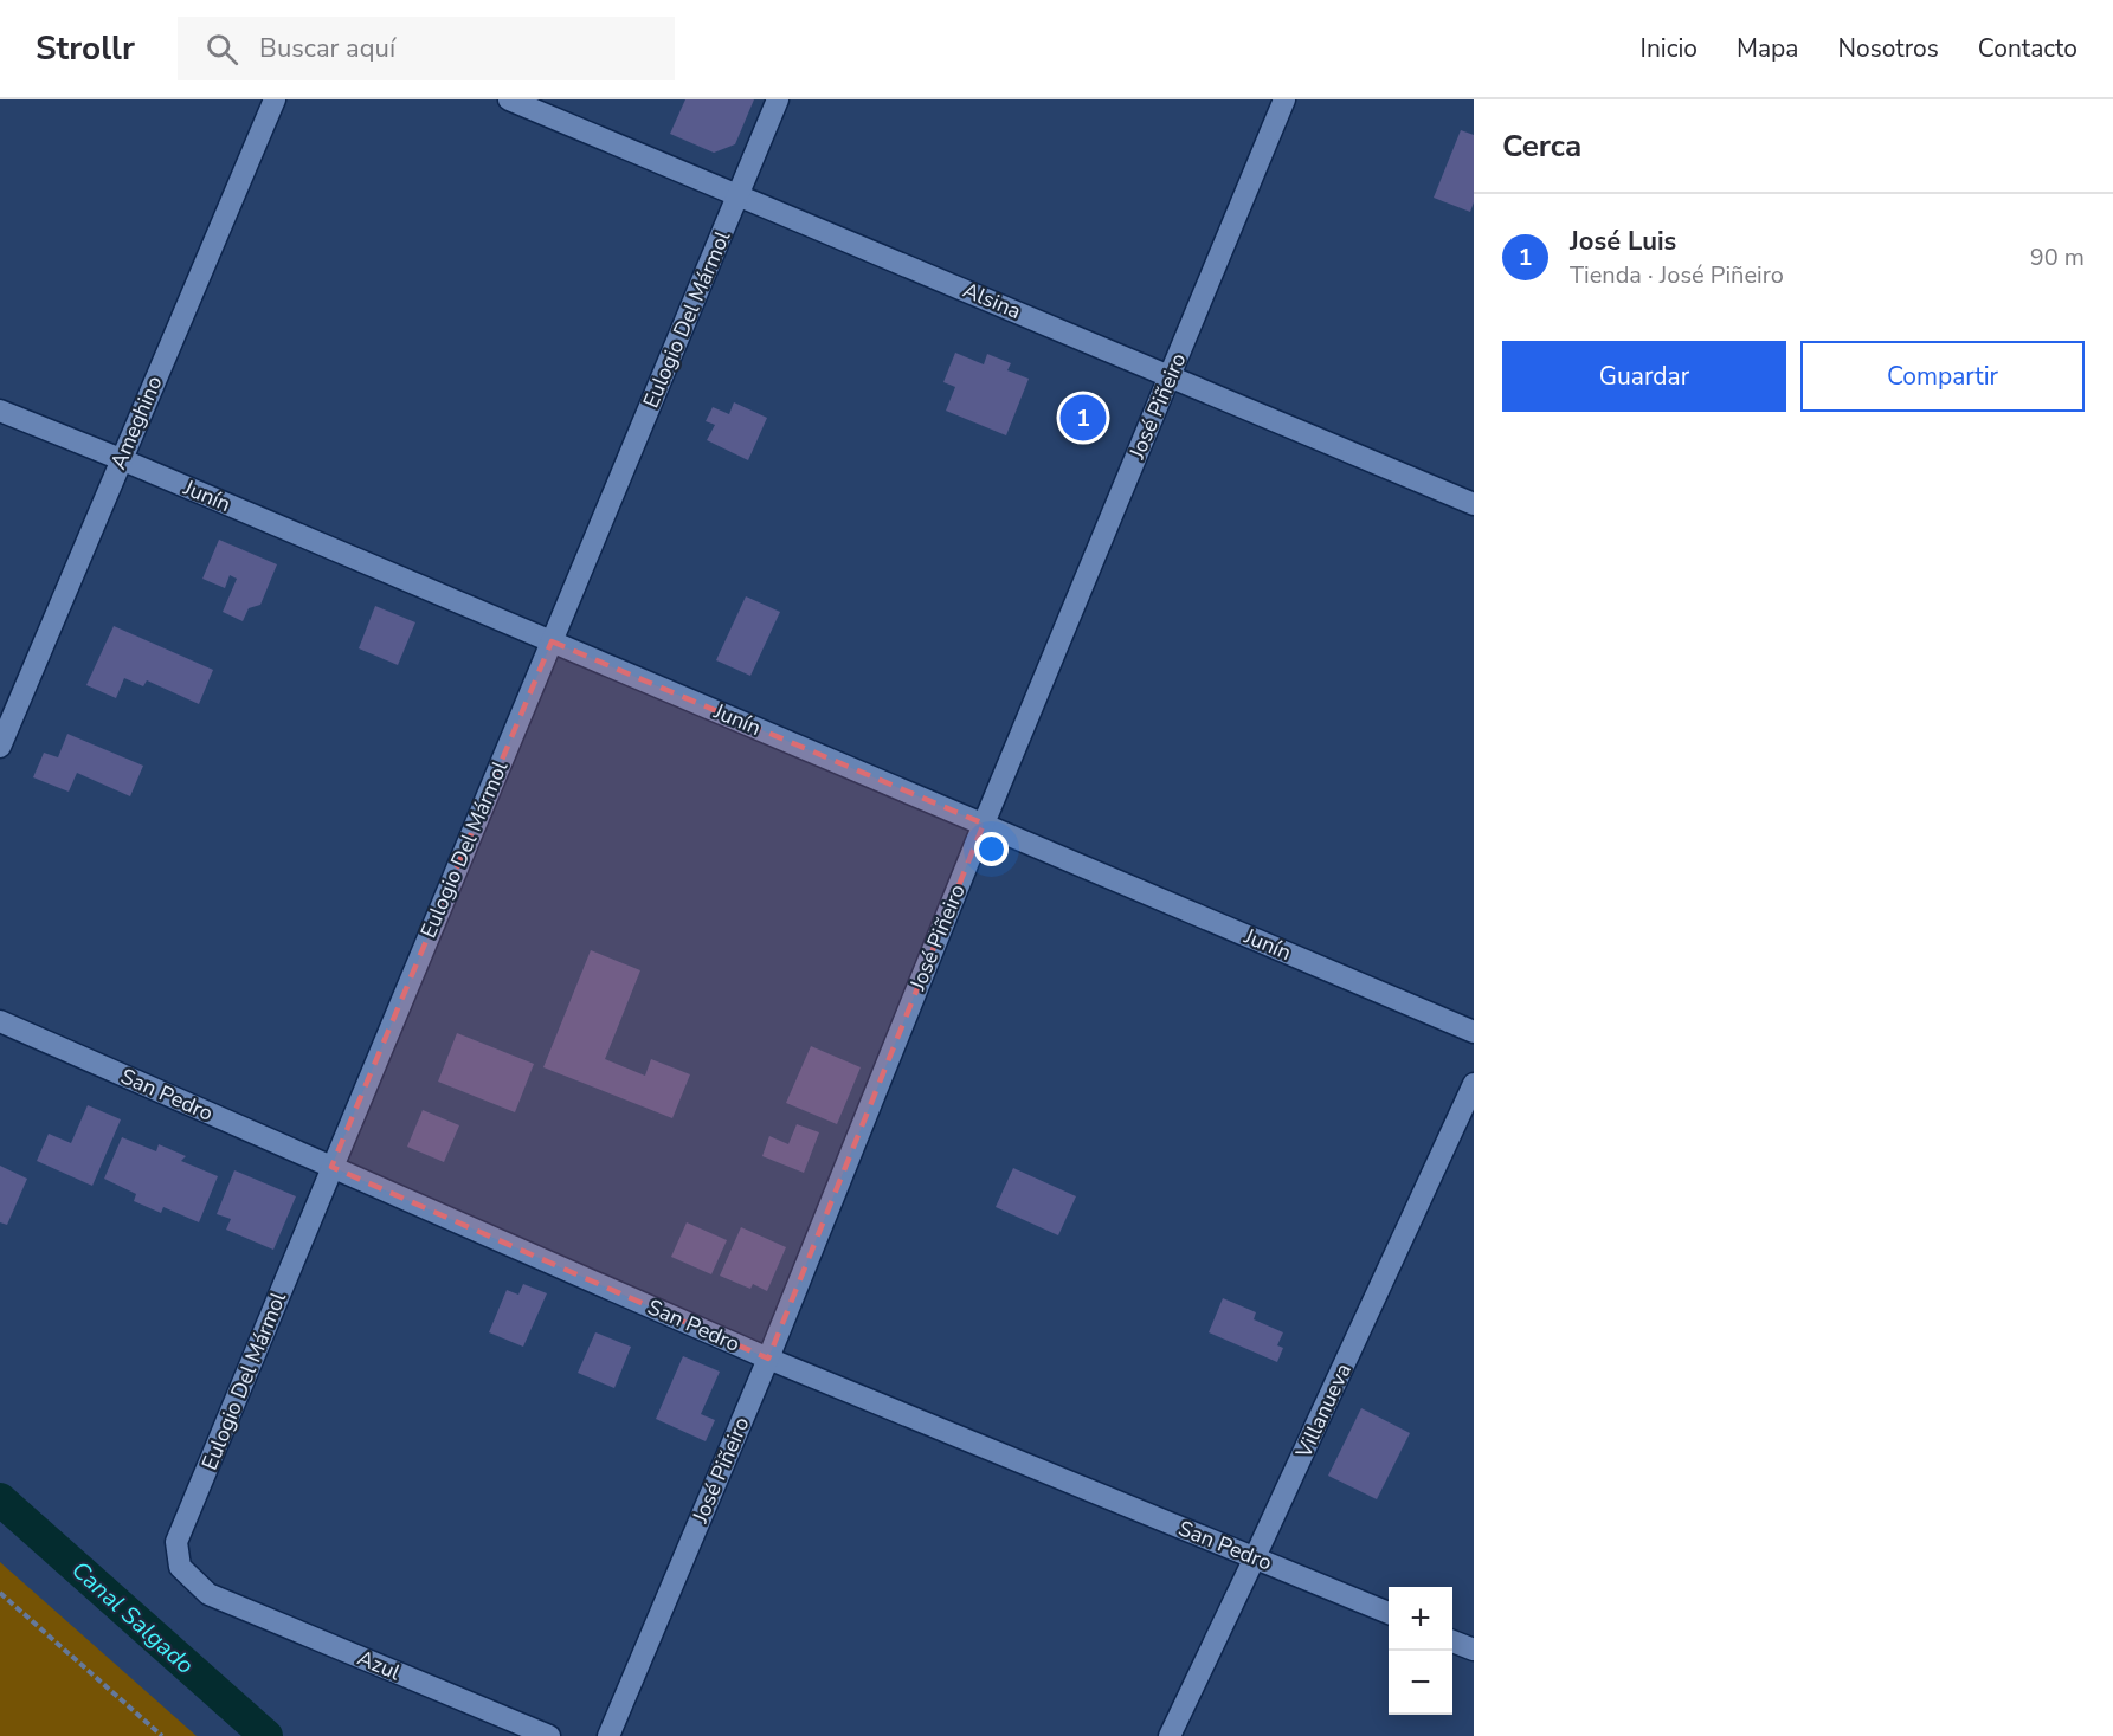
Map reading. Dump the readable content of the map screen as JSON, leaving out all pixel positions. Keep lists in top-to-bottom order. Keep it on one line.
{"streets":{"street":["Alsina","Eulogio Del Mármol","José Piñeiro","Ameghino","Junín","San Pedro","Villanueva","Azul"]},"crossings":[["Alsina","Eulogio Del Mármol"],["Alsina","José Piñeiro"],["Eulogio Del Mármol","Junín"],["Eulogio Del Mármol","San Pedro"],["Eulogio Del Mármol","Azul"],["José Piñeiro","Junín"],["José Piñeiro","San Pedro"],["Ameghino","Junín"],["San Pedro","Villanueva"]],"water":["Canal Salgado"],"page":{"header":"Strollr","search":"Buscar aquí","nav":["Inicio","Mapa","Nosotros","Contacto"],"heading":"Cerca","list":[{"mark":"1","name":"José Luis","note":"Tienda · José Piñeiro","value":"90 m"}],"buttons":["Guardar","Compartir"],"pins":"1","map_buttons":["+","−"]}}
